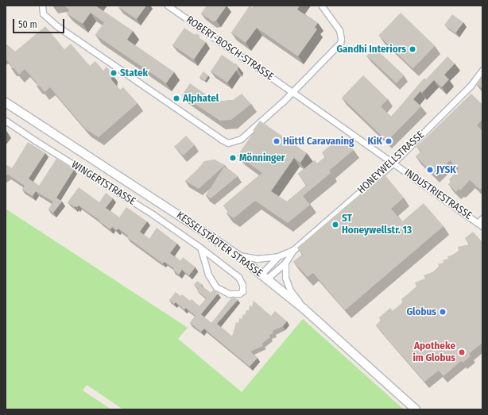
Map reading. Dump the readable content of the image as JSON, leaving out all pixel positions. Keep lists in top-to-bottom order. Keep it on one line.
{"streets":{"main road":["KESSELSTÄDTER STRASSE"],"street":["ROBERT-BOSCH-STRASSE","HONEYWELLSTRASSE","WINGERTSTRASSE","INDUSTRIESTRASSE"]},"crossings":[["ROBERT-BOSCH-STRASSE","HONEYWELLSTRASSE"],["ROBERT-BOSCH-STRASSE","INDUSTRIESTRASSE"],["HONEYWELLSTRASSE","INDUSTRIESTRASSE"],["HONEYWELLSTRASSE","KESSELSTÄDTER STRASSE"]],"places":["Gandhi Interiors","Statek","Alphatel","Hüttl Caravaning","KiK","Mönninger","JYSK","ST Honeywellstr. 13","Globus","Apotheke im Globus"],"scale_bar":"50 m"}
